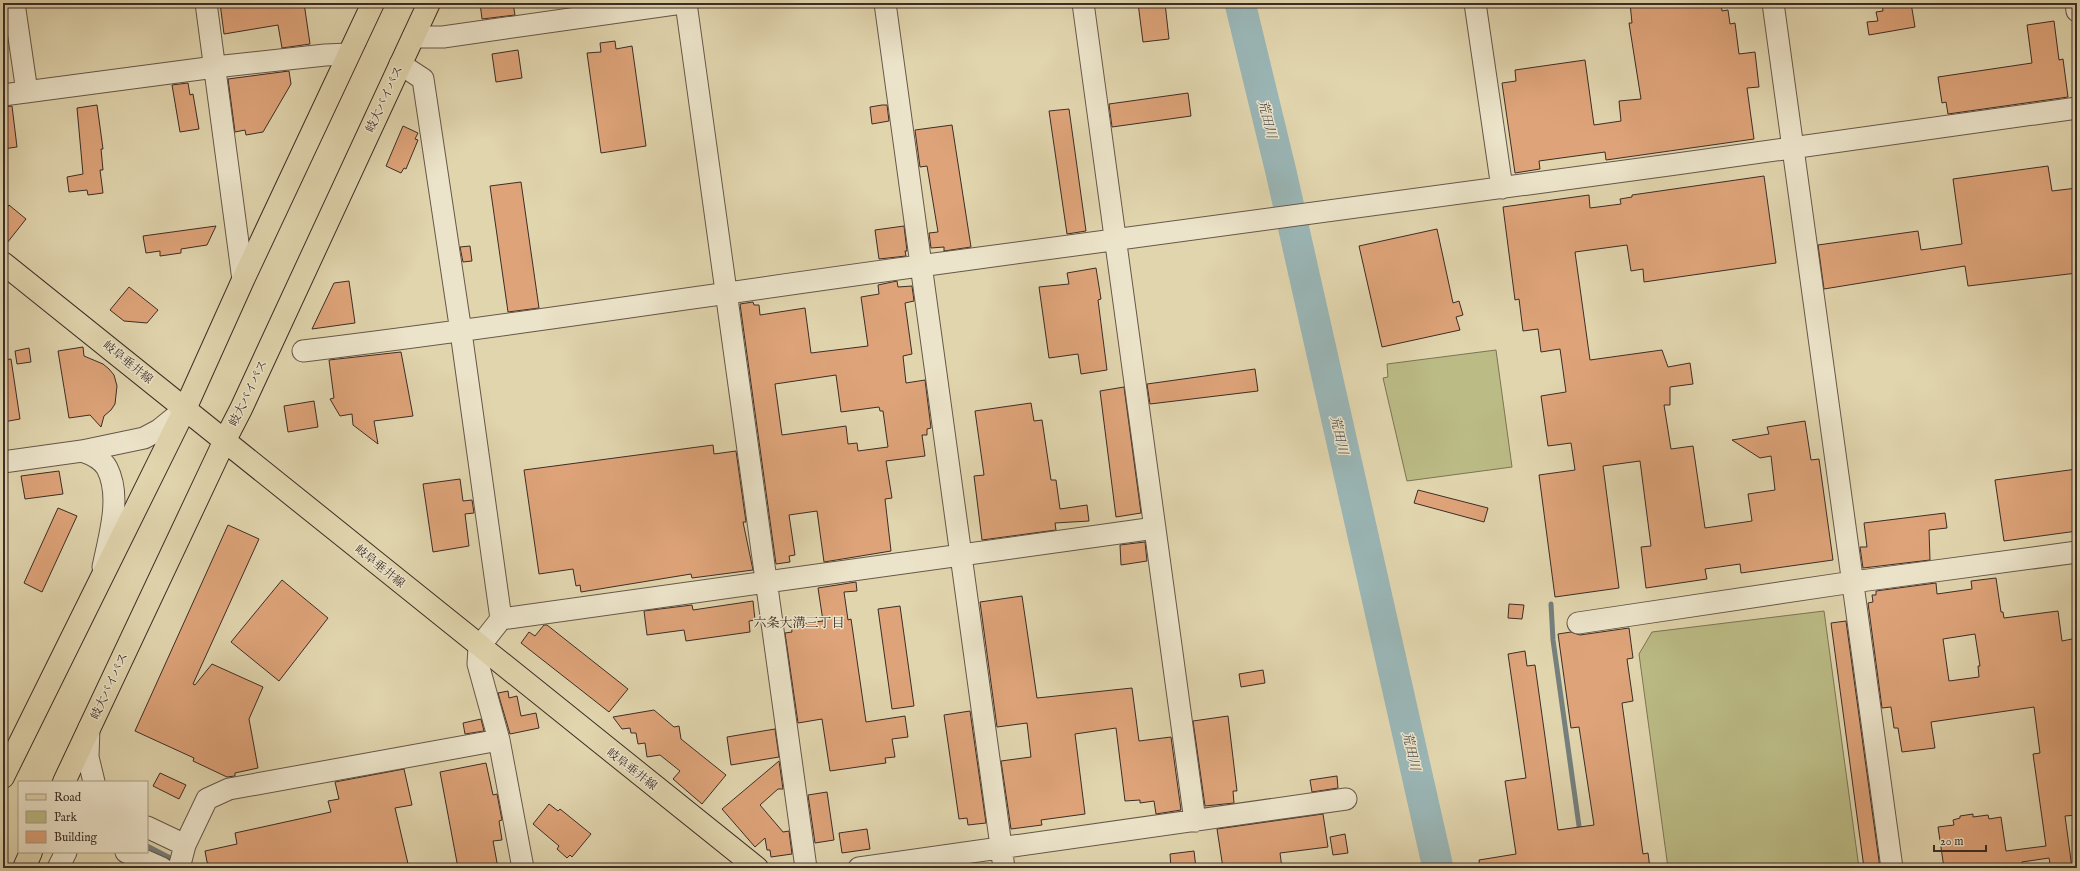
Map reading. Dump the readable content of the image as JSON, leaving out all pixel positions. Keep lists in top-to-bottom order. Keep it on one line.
{"streets":{"main road":["岐大バイパス","岐阜垂井線"]},"crossings":[["岐大バイパス","岐阜垂井線"]],"districts":["六条大溝三丁目"],"water":["荒田川"],"legend":["Road","Park","Building"],"scale_bar":"20 m"}
